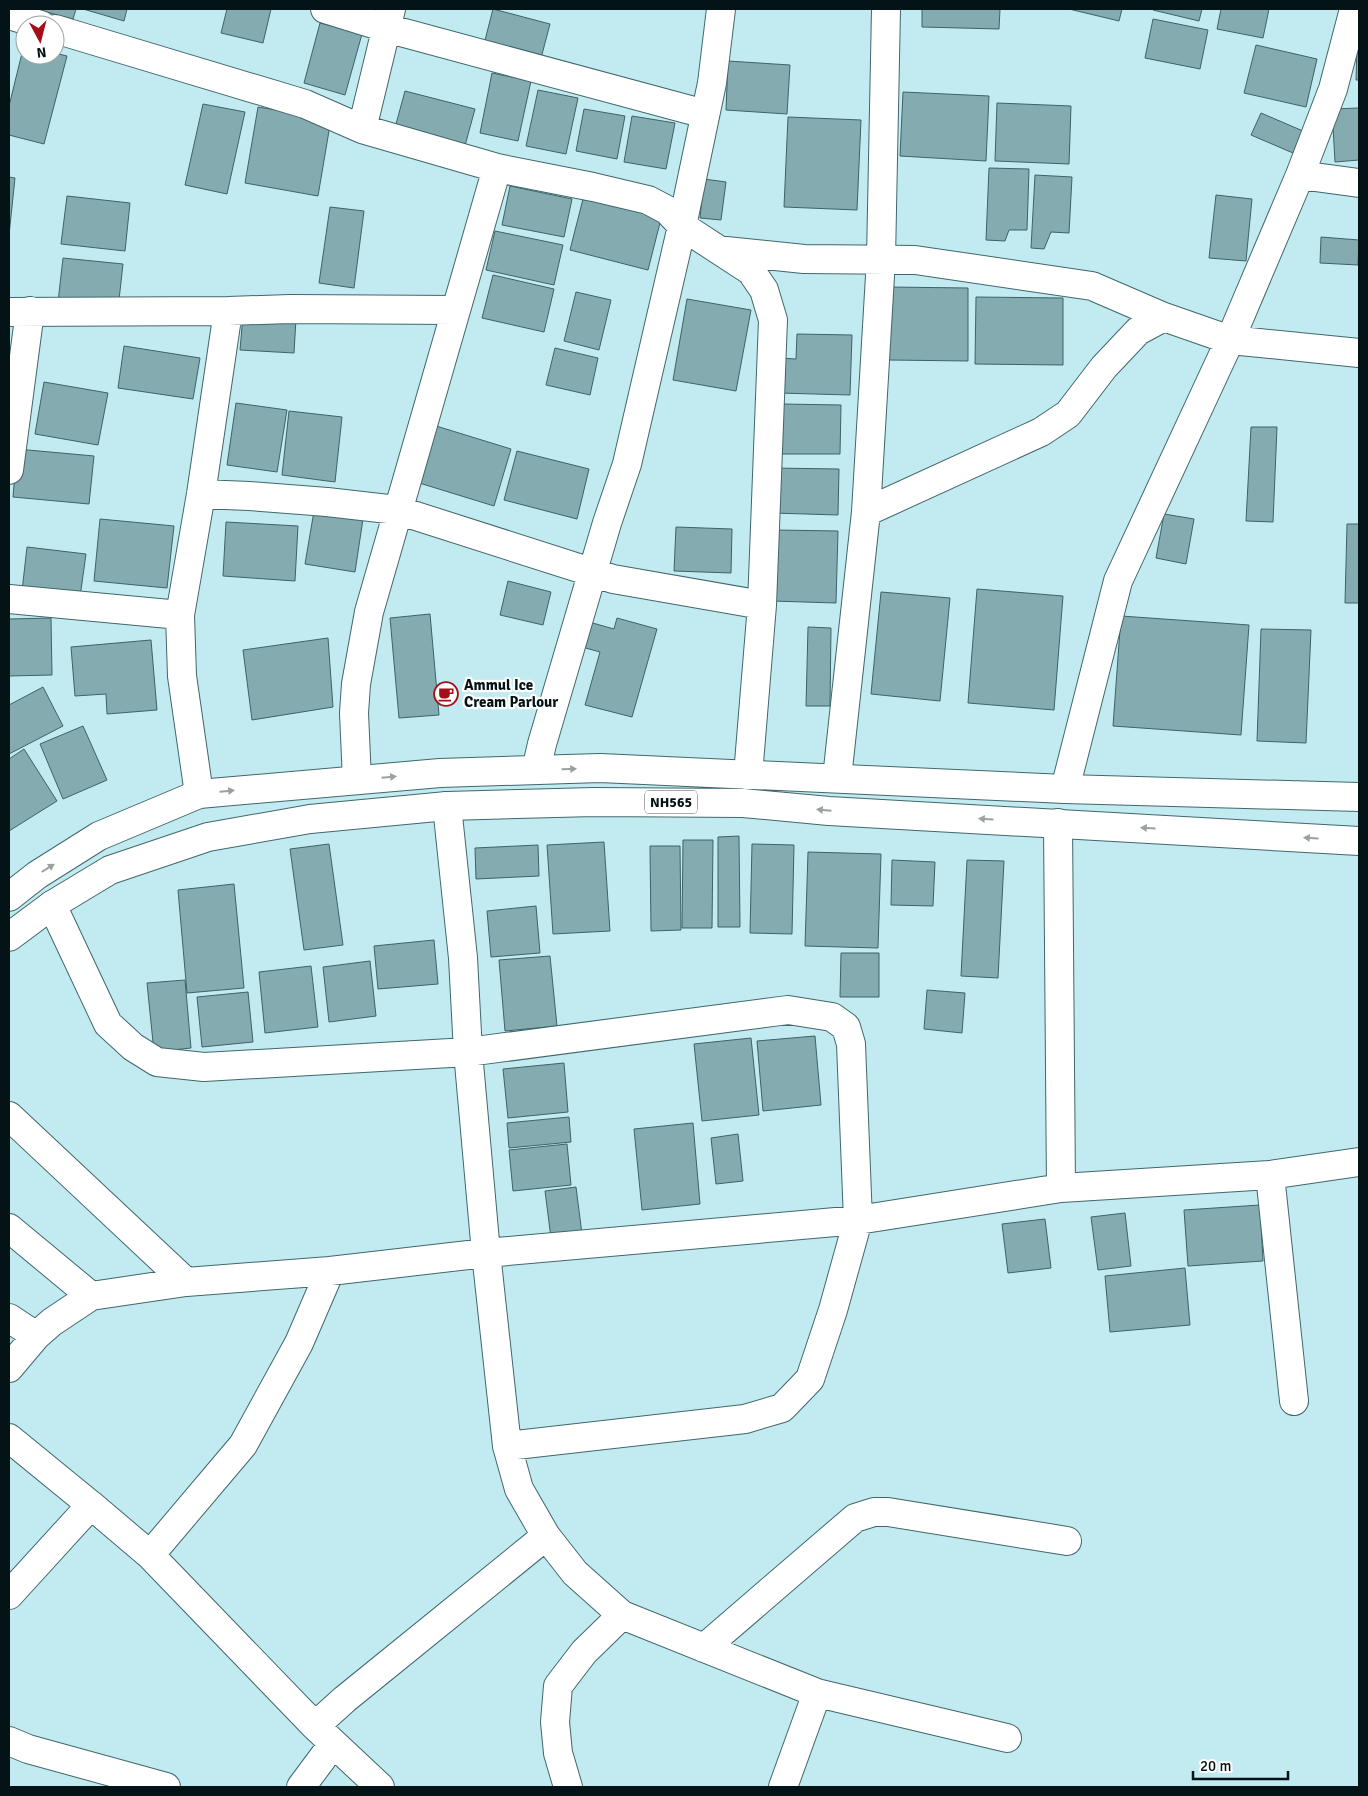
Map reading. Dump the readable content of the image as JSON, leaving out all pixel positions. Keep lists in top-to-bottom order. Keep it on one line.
{"streets":{"main road":["NH565"]},"places":{"cafe":["Ammul Ice Cream Parlour"]},"scale_bar":"20 m","north":"bottom"}
